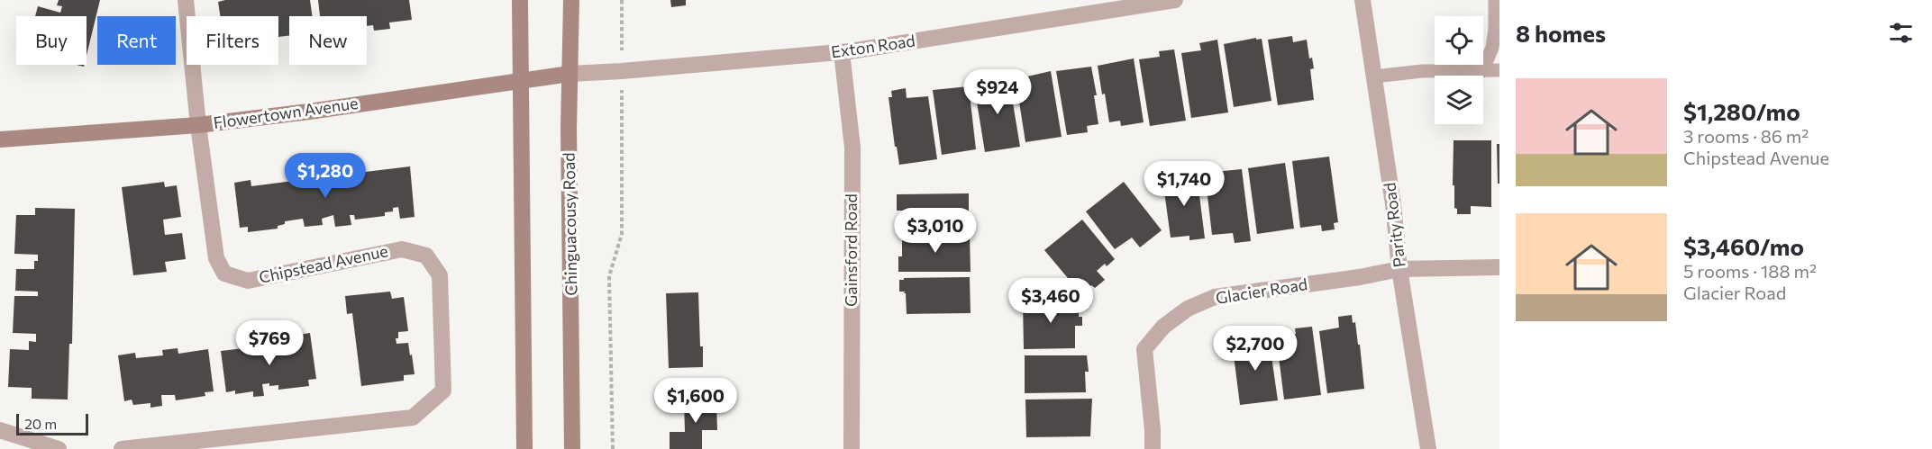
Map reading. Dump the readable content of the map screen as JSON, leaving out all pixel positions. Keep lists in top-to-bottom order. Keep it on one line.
{"streets":{"main road":["Flowertown Avenue","Chinguacousy Road"],"street":["Exton Road","Parity Road","Gainsford Road","Chipstead Avenue","Glacier Road"]},"crossings":[["Exton Road","Flowertown Avenue"],["Exton Road","Chinguacousy Road"],["Exton Road","Gainsford Road"],["Flowertown Avenue","Chinguacousy Road"],["Flowertown Avenue","Chipstead Avenue"],["Parity Road","Glacier Road"]],"scale_bar":"20 m","page":{"heading":"8 homes","chip":["Buy","Rent","Filters","New"],"list":[{"name":"$1,280/mo","note":"3 rooms · 86 m² · Chipstead Avenue"},{"name":"$3,460/mo","note":"5 rooms · 188 m² · Glacier Road"}],"price":["$924","$1,280","$1,740","$3,010","$3,460","$769","$2,700","$1,600"],"scale":"20 m"}}
